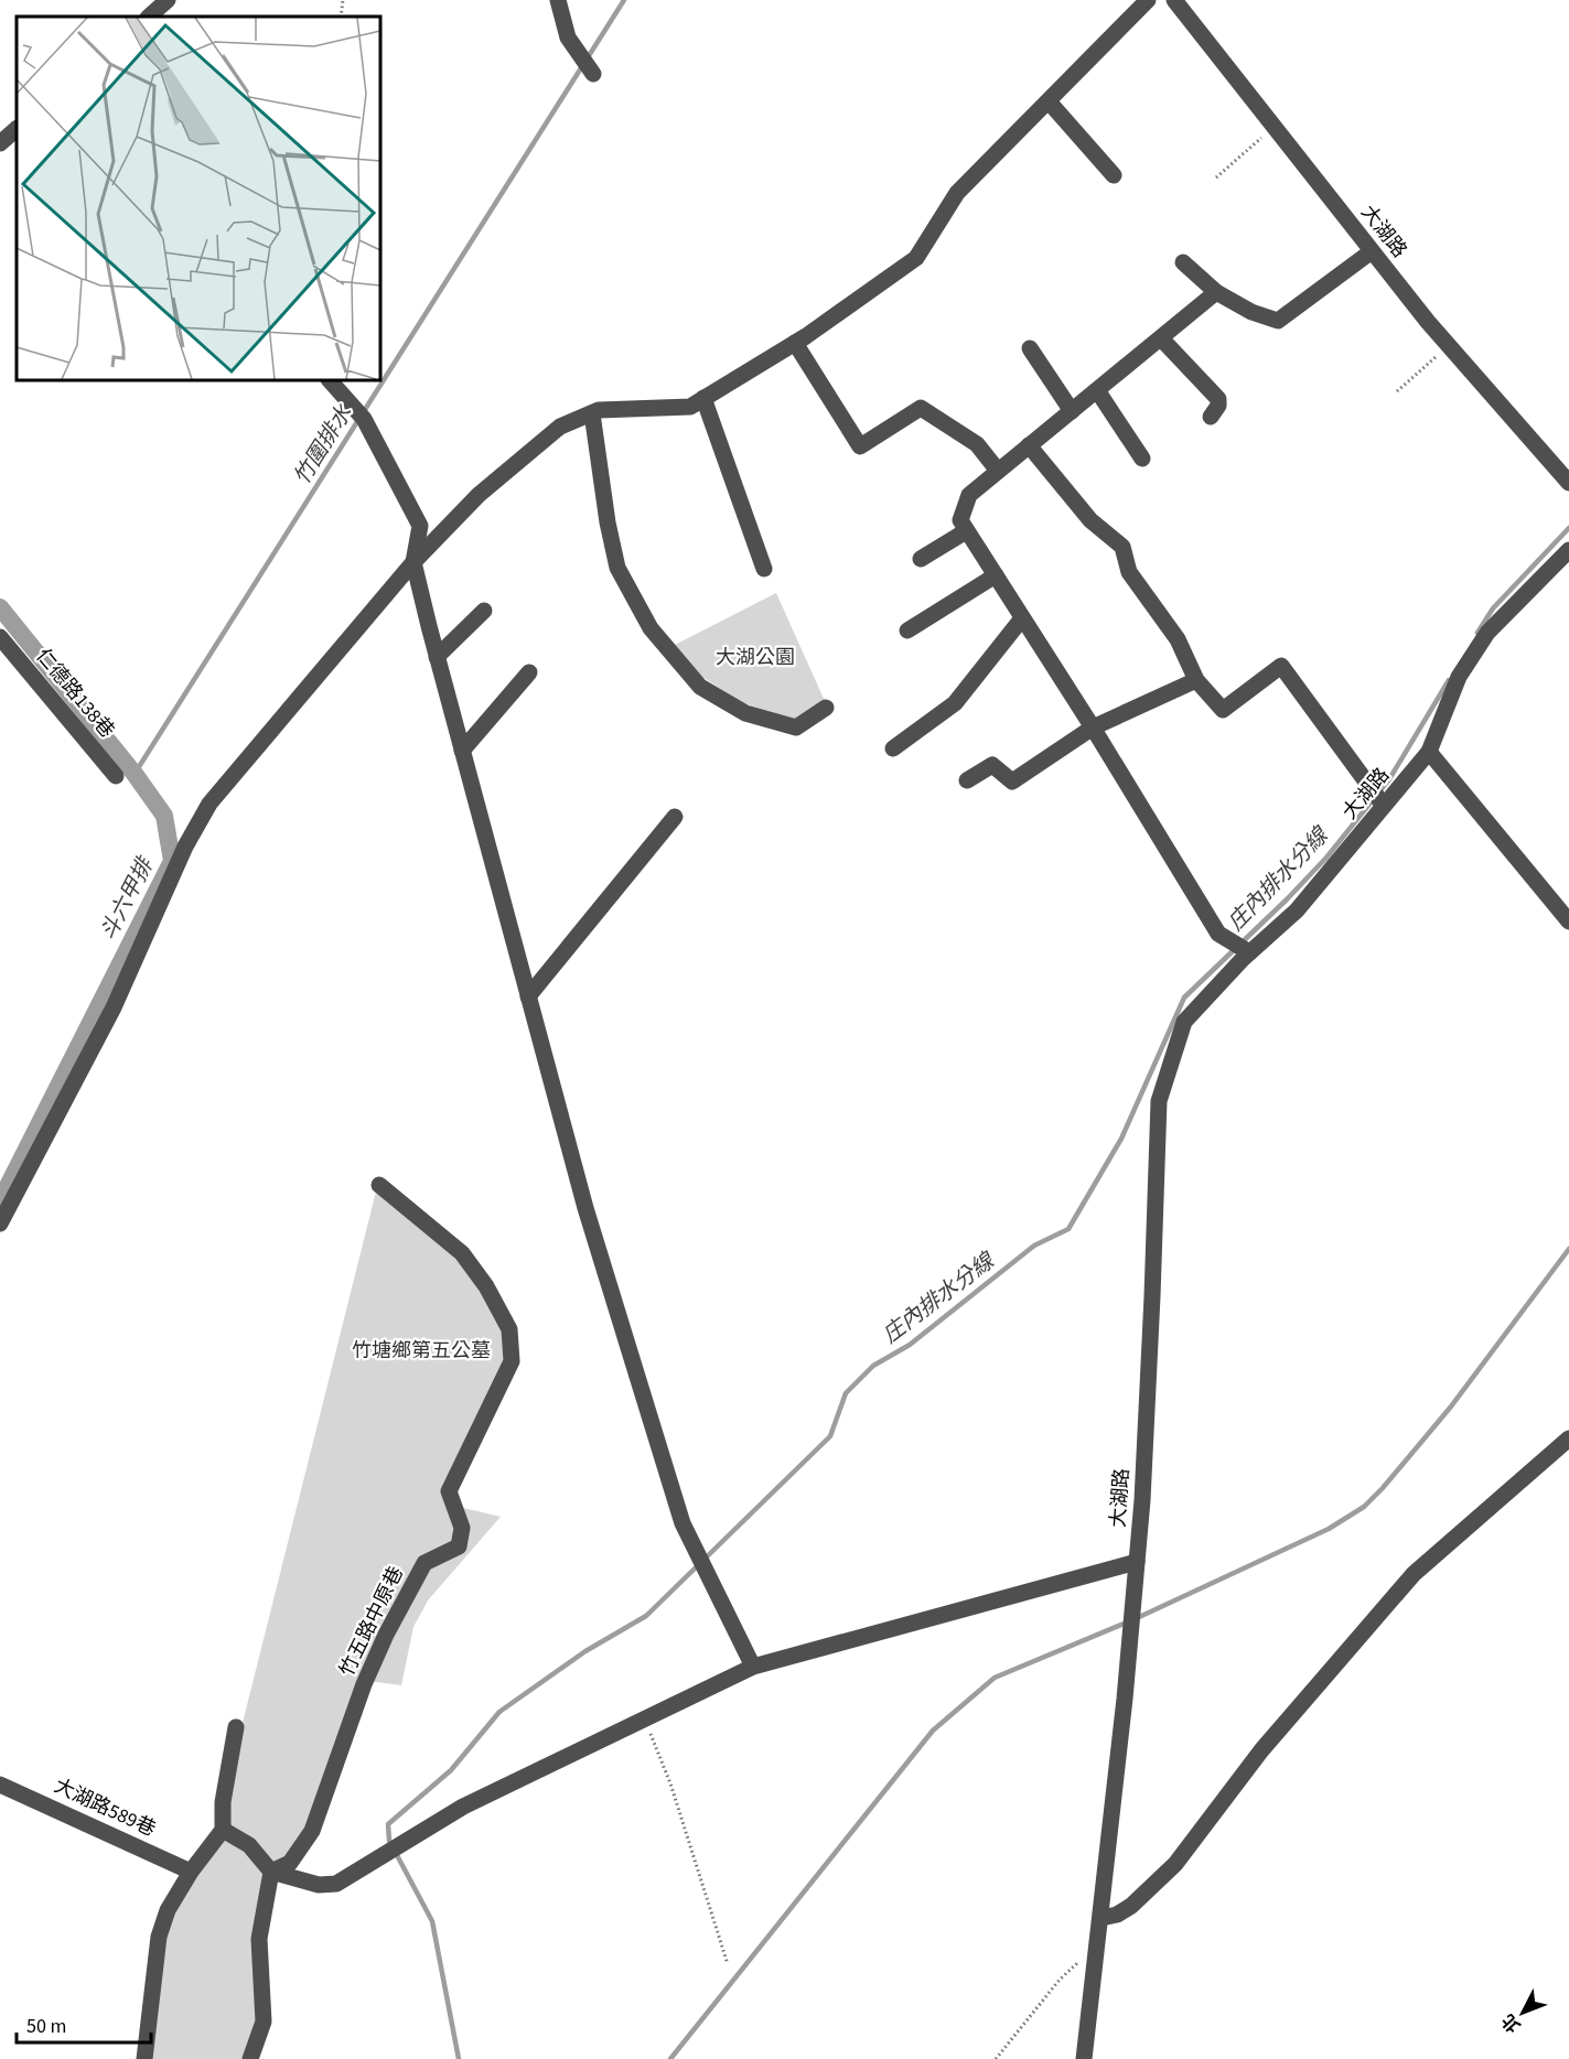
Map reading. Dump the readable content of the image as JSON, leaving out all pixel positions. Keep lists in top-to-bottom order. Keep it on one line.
{"streets":{"street":["大湖路","仁德路138巷","竹五路中原巷","大湖路589巷"]},"water":["竹圍排水","庄內排水分線","斗六甲排"],"parks":["大湖公園","竹塘鄉第五公墓"],"scale_bar":"50 m","north":"bottom left"}
